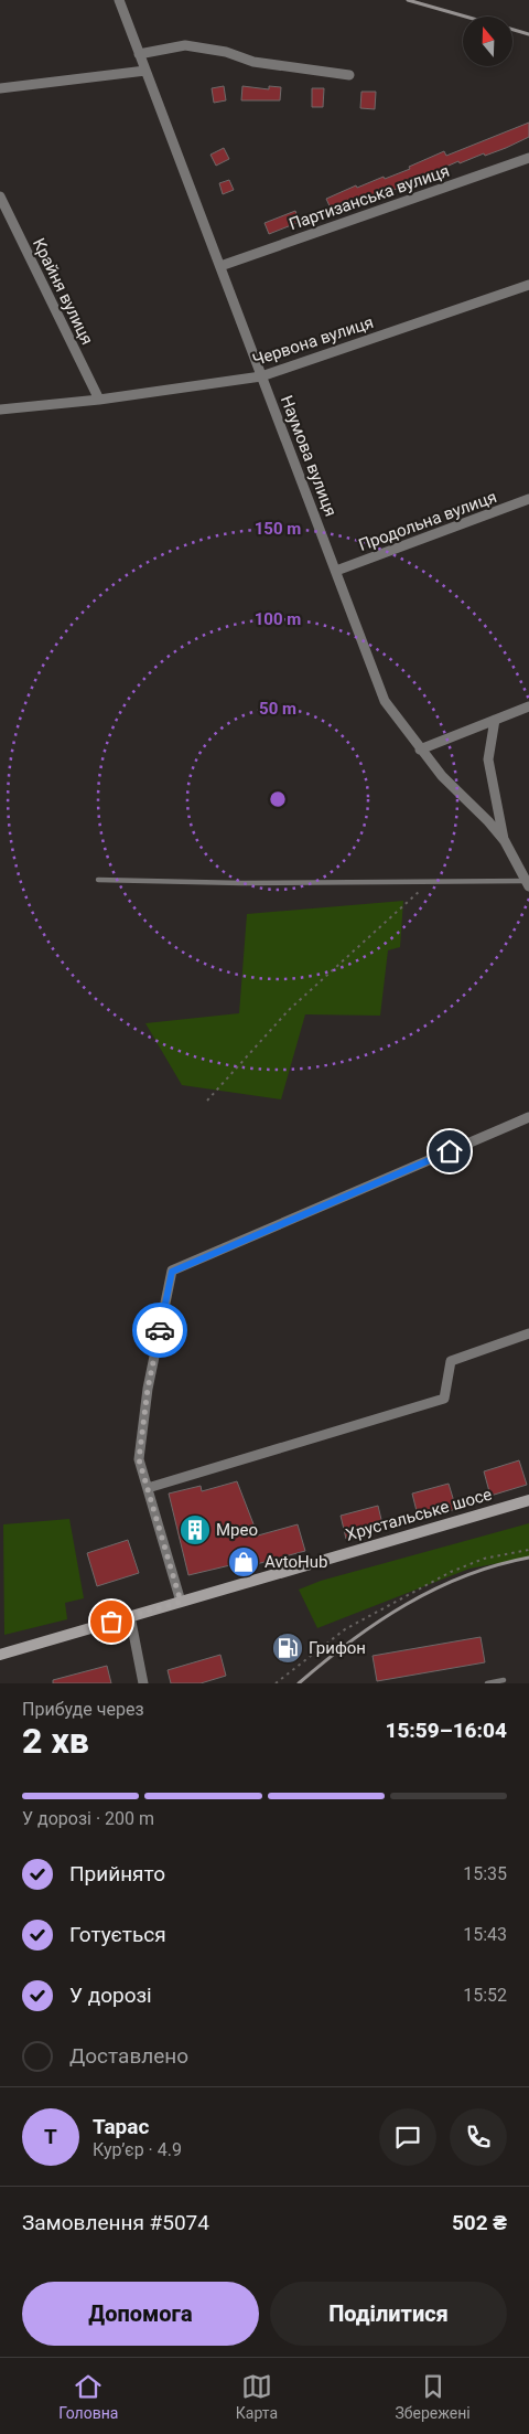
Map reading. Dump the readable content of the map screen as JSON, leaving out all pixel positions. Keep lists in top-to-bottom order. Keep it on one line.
{"streets":{"street":["Партизанська вулиця","Крайня вулиця","Червона вулиця","Наумова вулиця","Продольна вулиця","Хрустальське шосе"]},"crossings":[["Партизанська вулиця","Наумова вулиця"],["Крайня вулиця","Червона вулиця"],["Червона вулиця","Наумова вулиця"],["Наумова вулиця","Продольна вулиця"]],"places":{"building":["Мрео"],"shop":["AvtoHub"],"fuel station":["Грифон"]},"north":"top","page":{"heading":["2 хв","Прибуде через","15:59–16:04"],"panel":["Тарас","Кур’єр · 4.9","Замовлення #5074","502 ₴"],"bar":"У дорозі · 200 m","list":[["Прийнято","15:35"],["Готується","15:43"],["У дорозі","15:52"],"Доставлено"],"round":"Т","buttons":["Допомога","Поділитися"],"tabs":["Головна","Карта","Збережені"]},"rings":["150 m","100 m","50 m"]}
